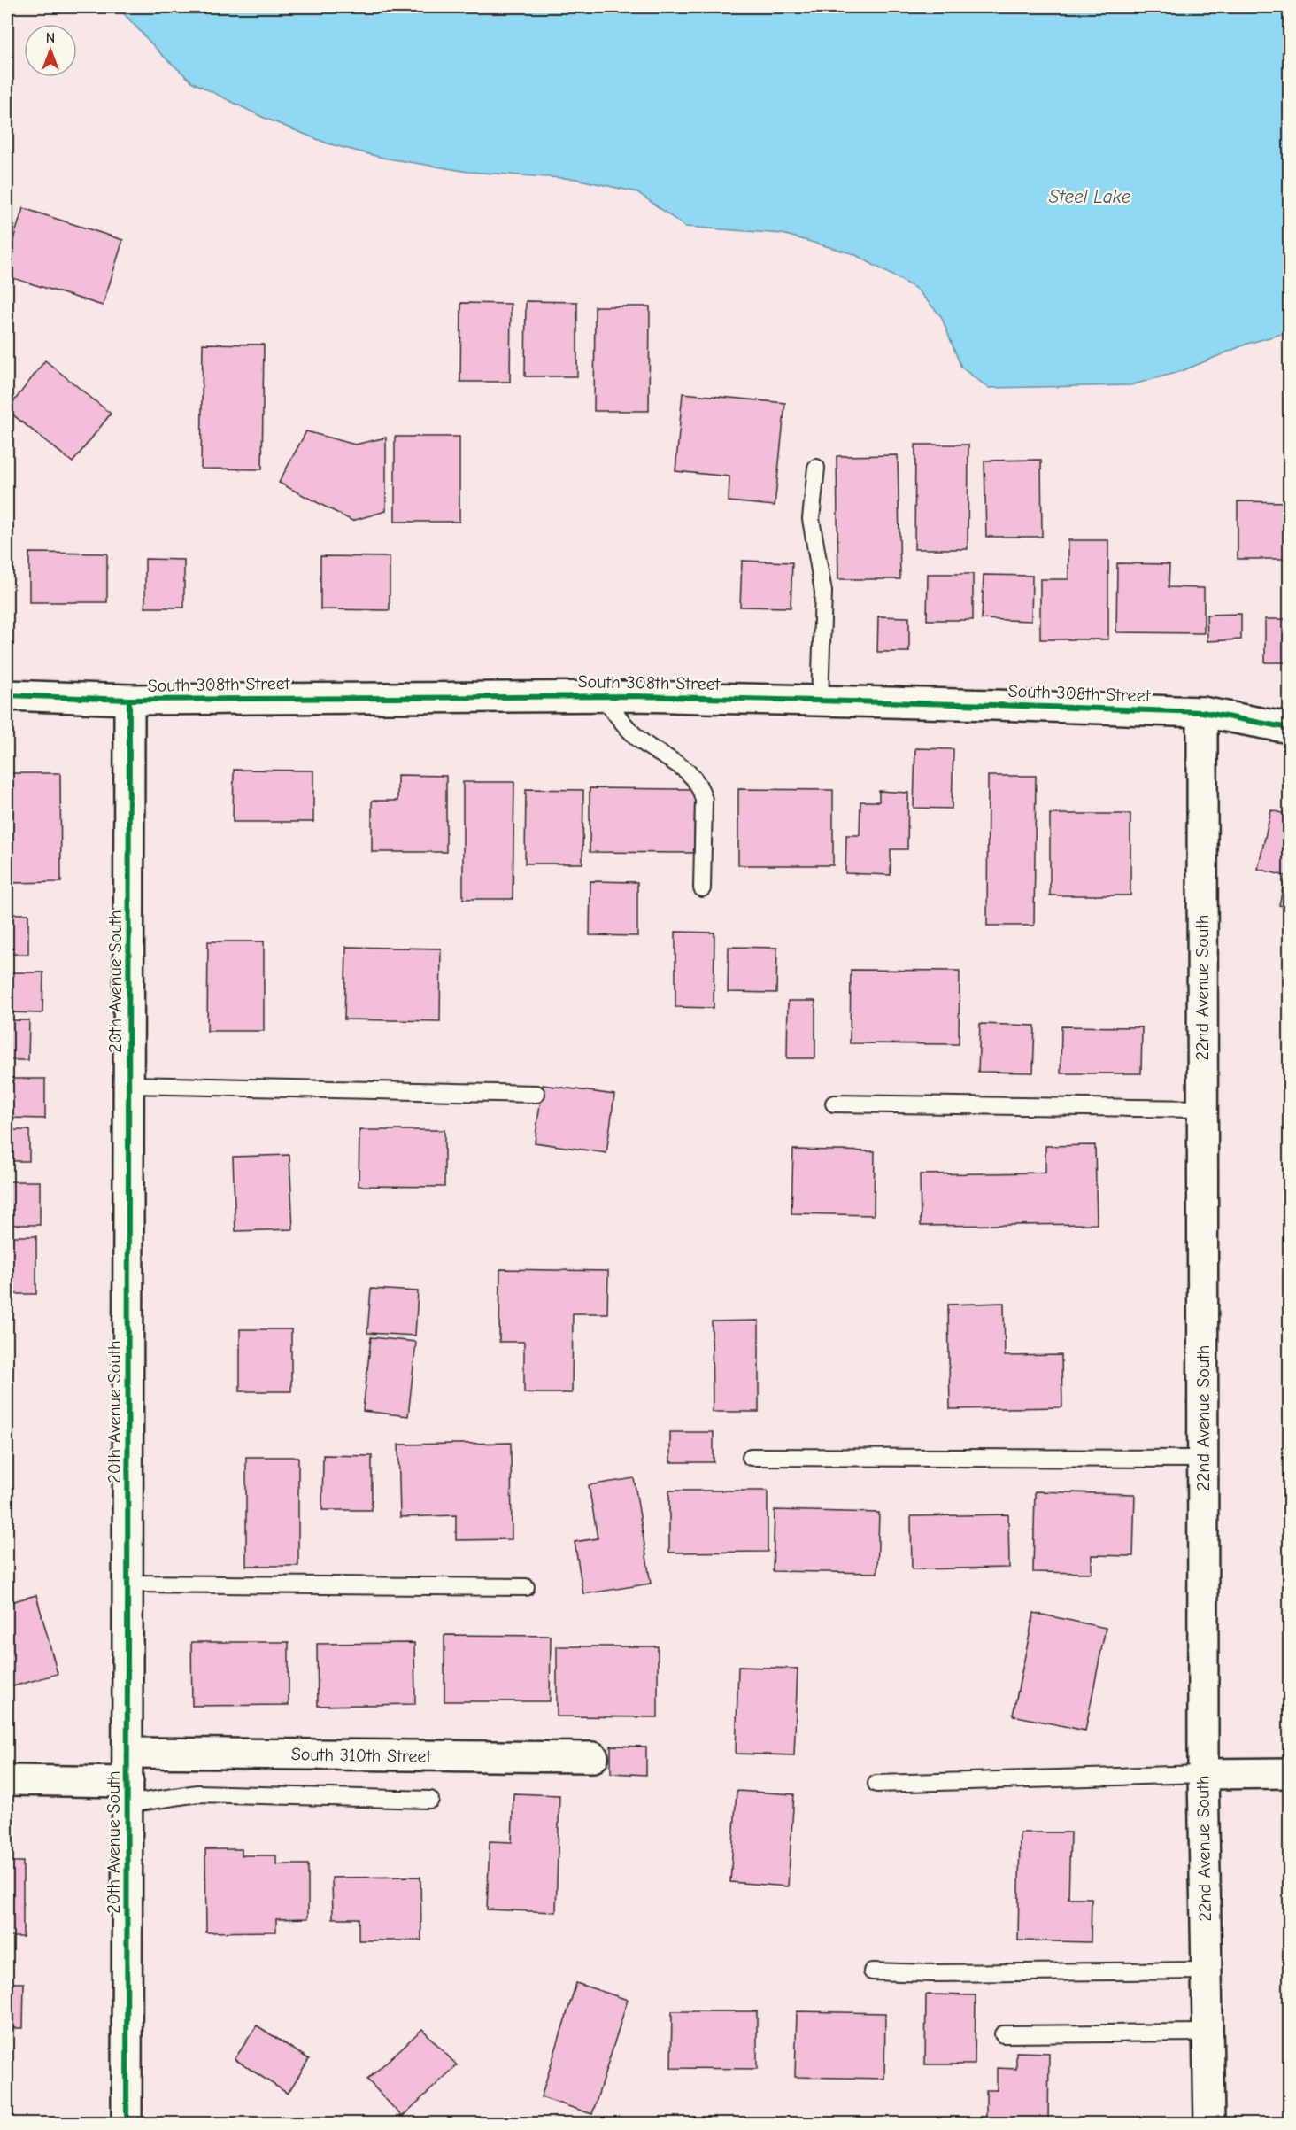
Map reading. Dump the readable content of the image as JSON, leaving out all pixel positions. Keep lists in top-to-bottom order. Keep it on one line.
{"streets":{"street":["South 308th Street","20th Avenue South","22nd Avenue South","South 310th Street"]},"crossings":[["South 308th Street","20th Avenue South"],["South 308th Street","22nd Avenue South"],["20th Avenue South","South 310th Street"]],"water":["Steel Lake"],"north":"top"}
